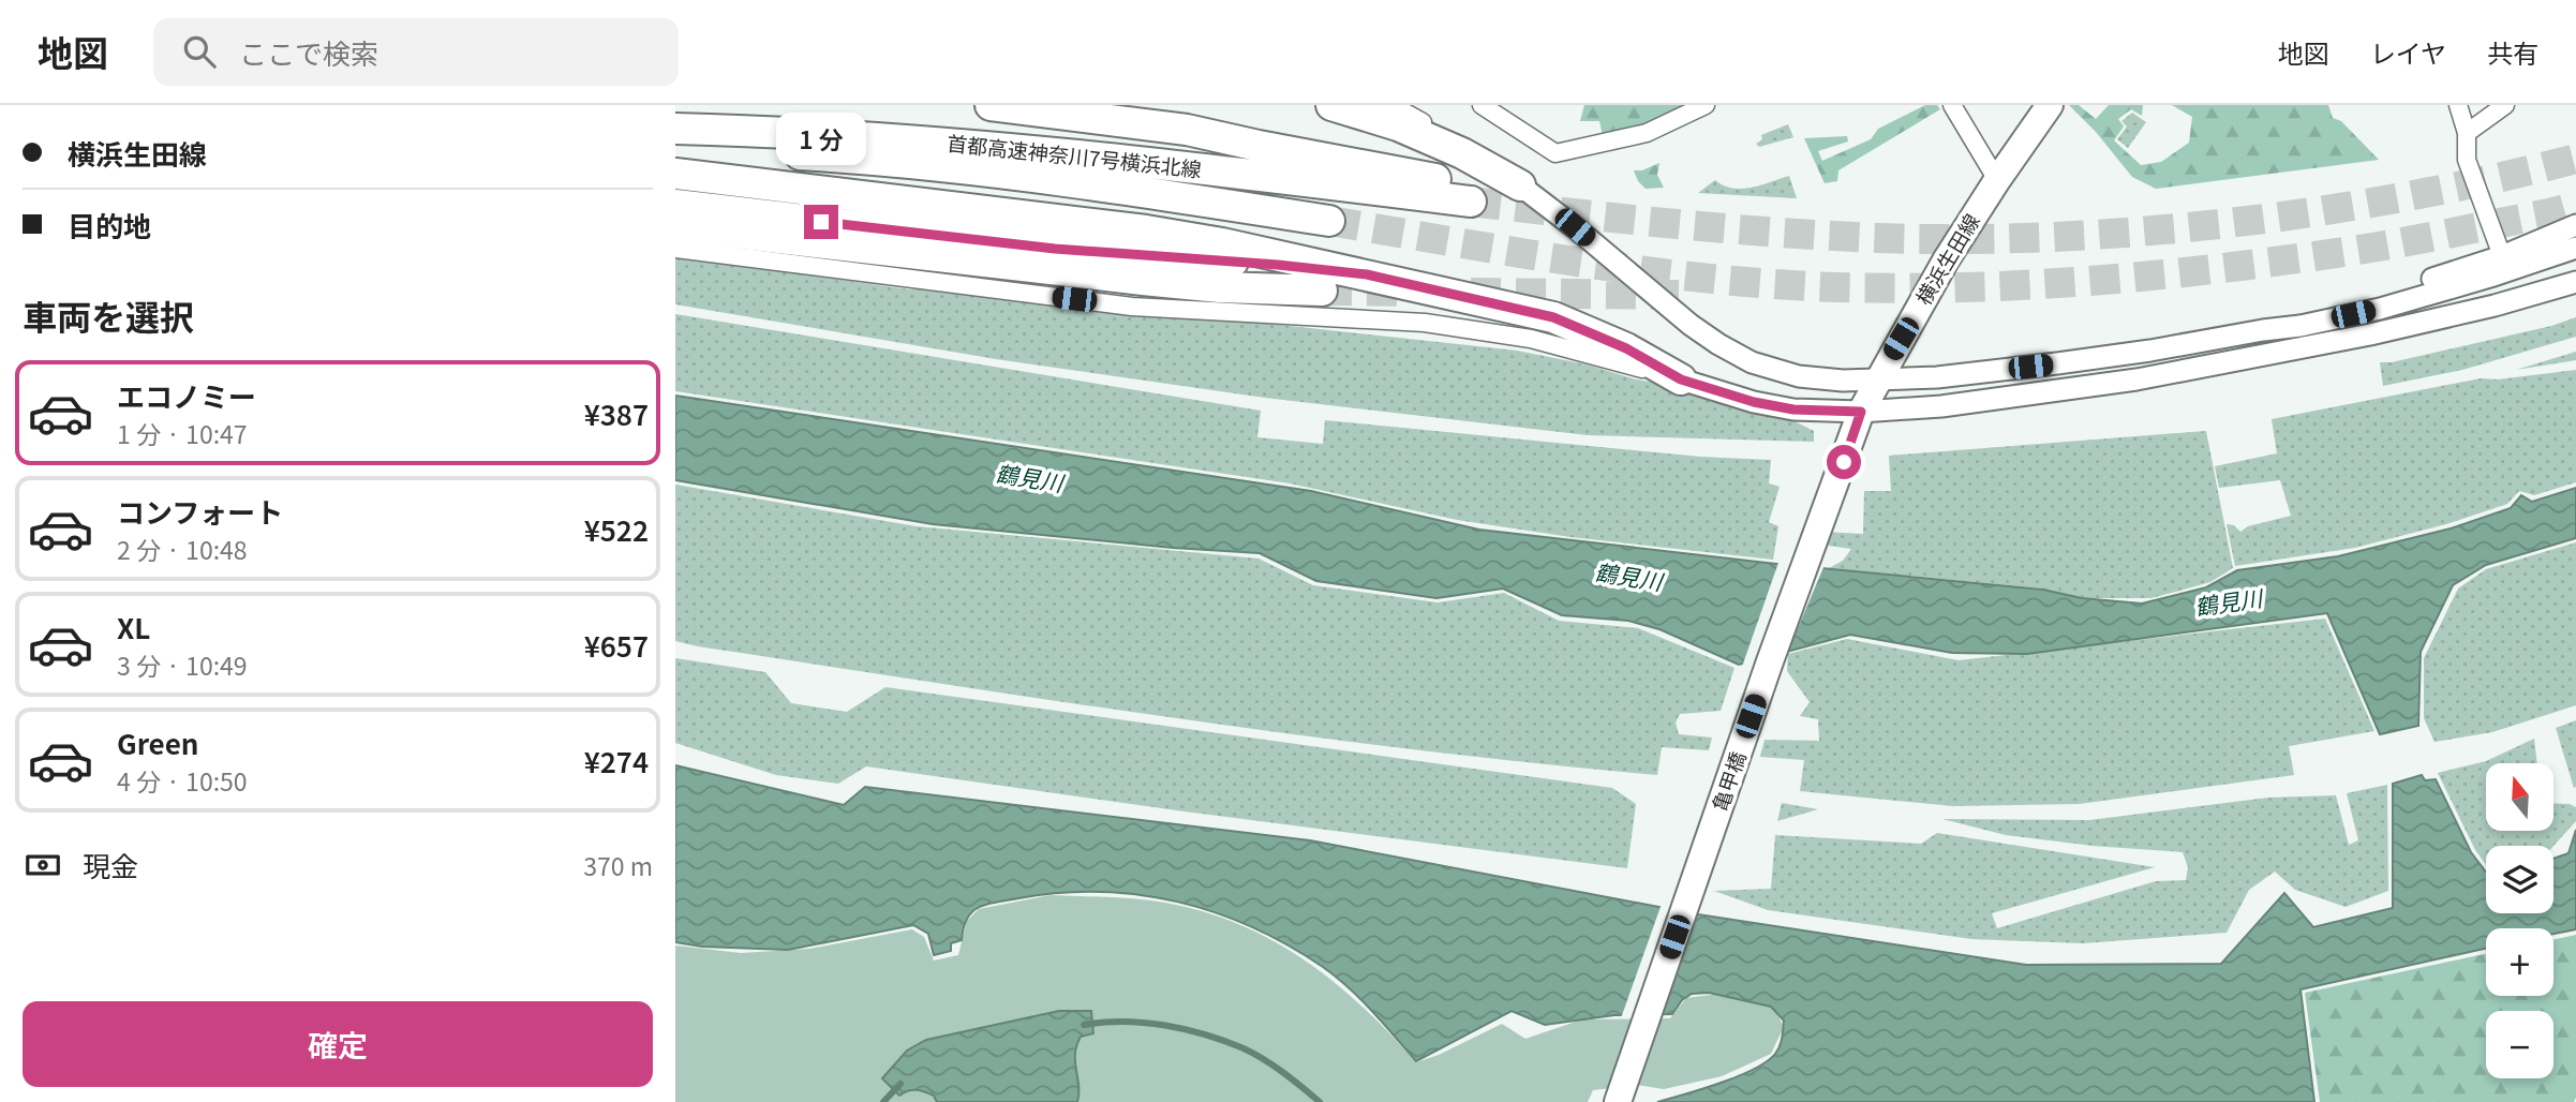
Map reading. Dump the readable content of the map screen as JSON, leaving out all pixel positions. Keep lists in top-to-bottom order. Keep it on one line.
{"streets":{"highway":["首都高速神奈川7号横浜北線"],"main road":["横浜生田線","亀甲橋"]},"crossings":[["横浜生田線","亀甲橋"]],"water":["鶴見川"],"north":"top","page":{"header":"地図","search":"ここで検索","nav":["地図","レイヤ","共有"],"banner":["横浜生田線","目的地"],"bubble":"1 分","heading":"車両を選択","list":[{"name":"エコノミー","note":"1 分 · 10:47","value":"¥387"},{"name":"コンフォート","note":"2 分 · 10:48","value":"¥522"},{"name":"XL","note":"3 分 · 10:49","value":"¥657"},{"name":"Green","note":"4 分 · 10:50","value":"¥274"}],"map_buttons":["+","−"],"pay":["現金","370 m"],"buttons":"確定"}}
